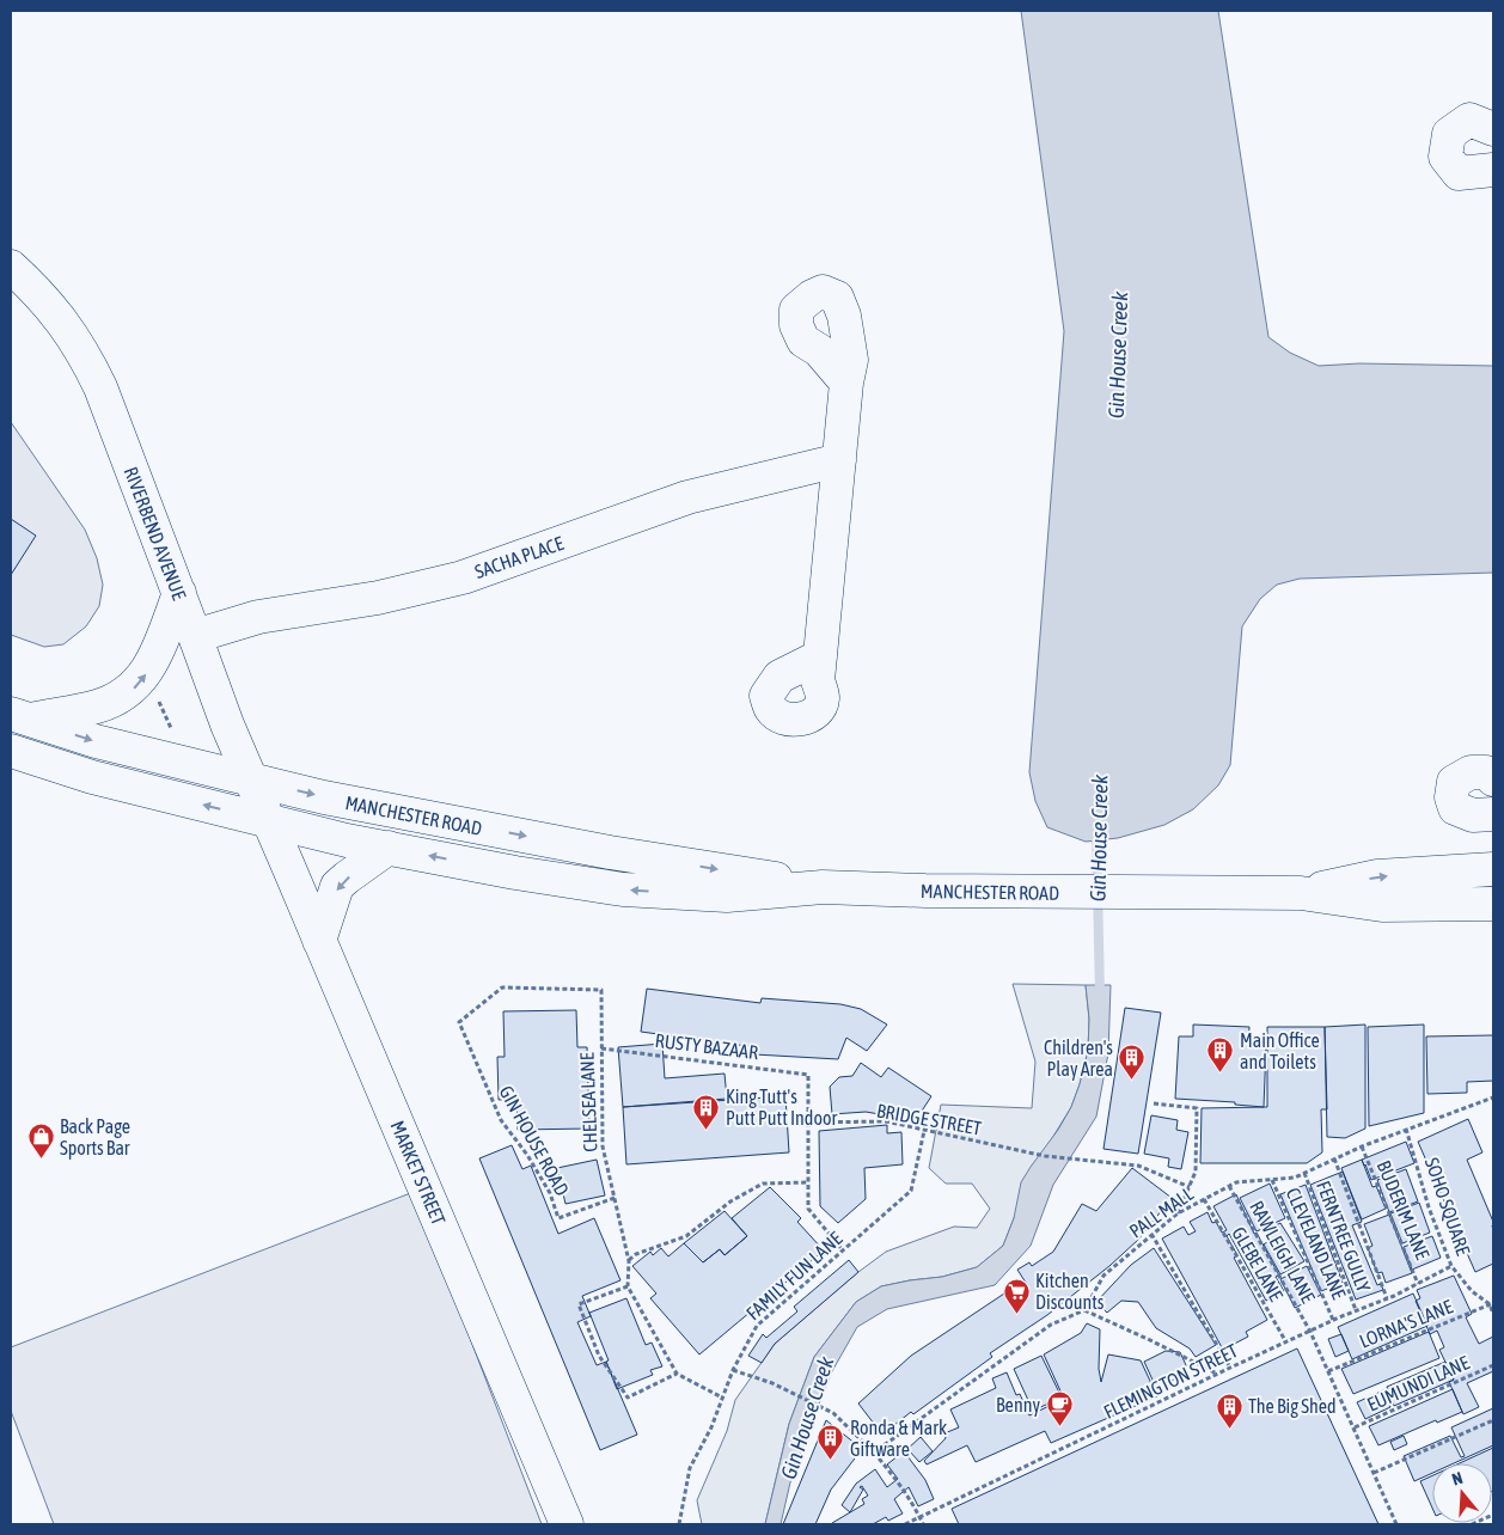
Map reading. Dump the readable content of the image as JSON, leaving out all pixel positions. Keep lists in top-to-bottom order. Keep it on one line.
{"streets":{"street":["RIVERBEND AVENUE","SACHA PLACE","MANCHESTER ROAD","MARKET STREET"],"path":["RUSTY BAZAAR","CHELSEA LANE","BRIDGE STREET","GIN HOUSE ROAD","SOHO SQUARE","BUDERIM LANE","PALL MALL","FERNTREE GULLY","CLEVELAND LANE","RAWLEIGH LANE","GLEBE LANE","FAMILY FUN LANE","LORNA'S LANE","FLEMINGTON STREET","EUMUNDI LANE"]},"crossings":[["RIVERBEND AVENUE","SACHA PLACE"],["RIVERBEND AVENUE","MANCHESTER ROAD"],["RIVERBEND AVENUE","MARKET STREET"],["MANCHESTER ROAD","MARKET STREET"],["RUSTY BAZAAR","CHELSEA LANE"],["RUSTY BAZAAR","BRIDGE STREET"],["CHELSEA LANE","GIN HOUSE ROAD"],["BRIDGE STREET","FAMILY FUN LANE"],["SOHO SQUARE","PALL MALL"],["SOHO SQUARE","LORNA'S LANE"],["SOHO SQUARE","FLEMINGTON STREET"],["BUDERIM LANE","PALL MALL"],["BUDERIM LANE","FLEMINGTON STREET"],["PALL MALL","FERNTREE GULLY"],["PALL MALL","CLEVELAND LANE"],["PALL MALL","RAWLEIGH LANE"],["PALL MALL","GLEBE LANE"],["FERNTREE GULLY","FLEMINGTON STREET"],["CLEVELAND LANE","FLEMINGTON STREET"],["RAWLEIGH LANE","LORNA'S LANE"],["RAWLEIGH LANE","FLEMINGTON STREET"],["RAWLEIGH LANE","EUMUNDI LANE"],["GLEBE LANE","FLEMINGTON STREET"]],"water":["Gin House Creek"],"places":{"building":["Main Office and Toilets","Children's Play Area","King Tutt's Putt Putt Indoor","The Big Shed","Ronda & Mark Giftware"],"shop":["Back Page Sports Bar"],"supermarket":["Kitchen Discounts"],"cafe":["Benny"]},"north":"top"}
